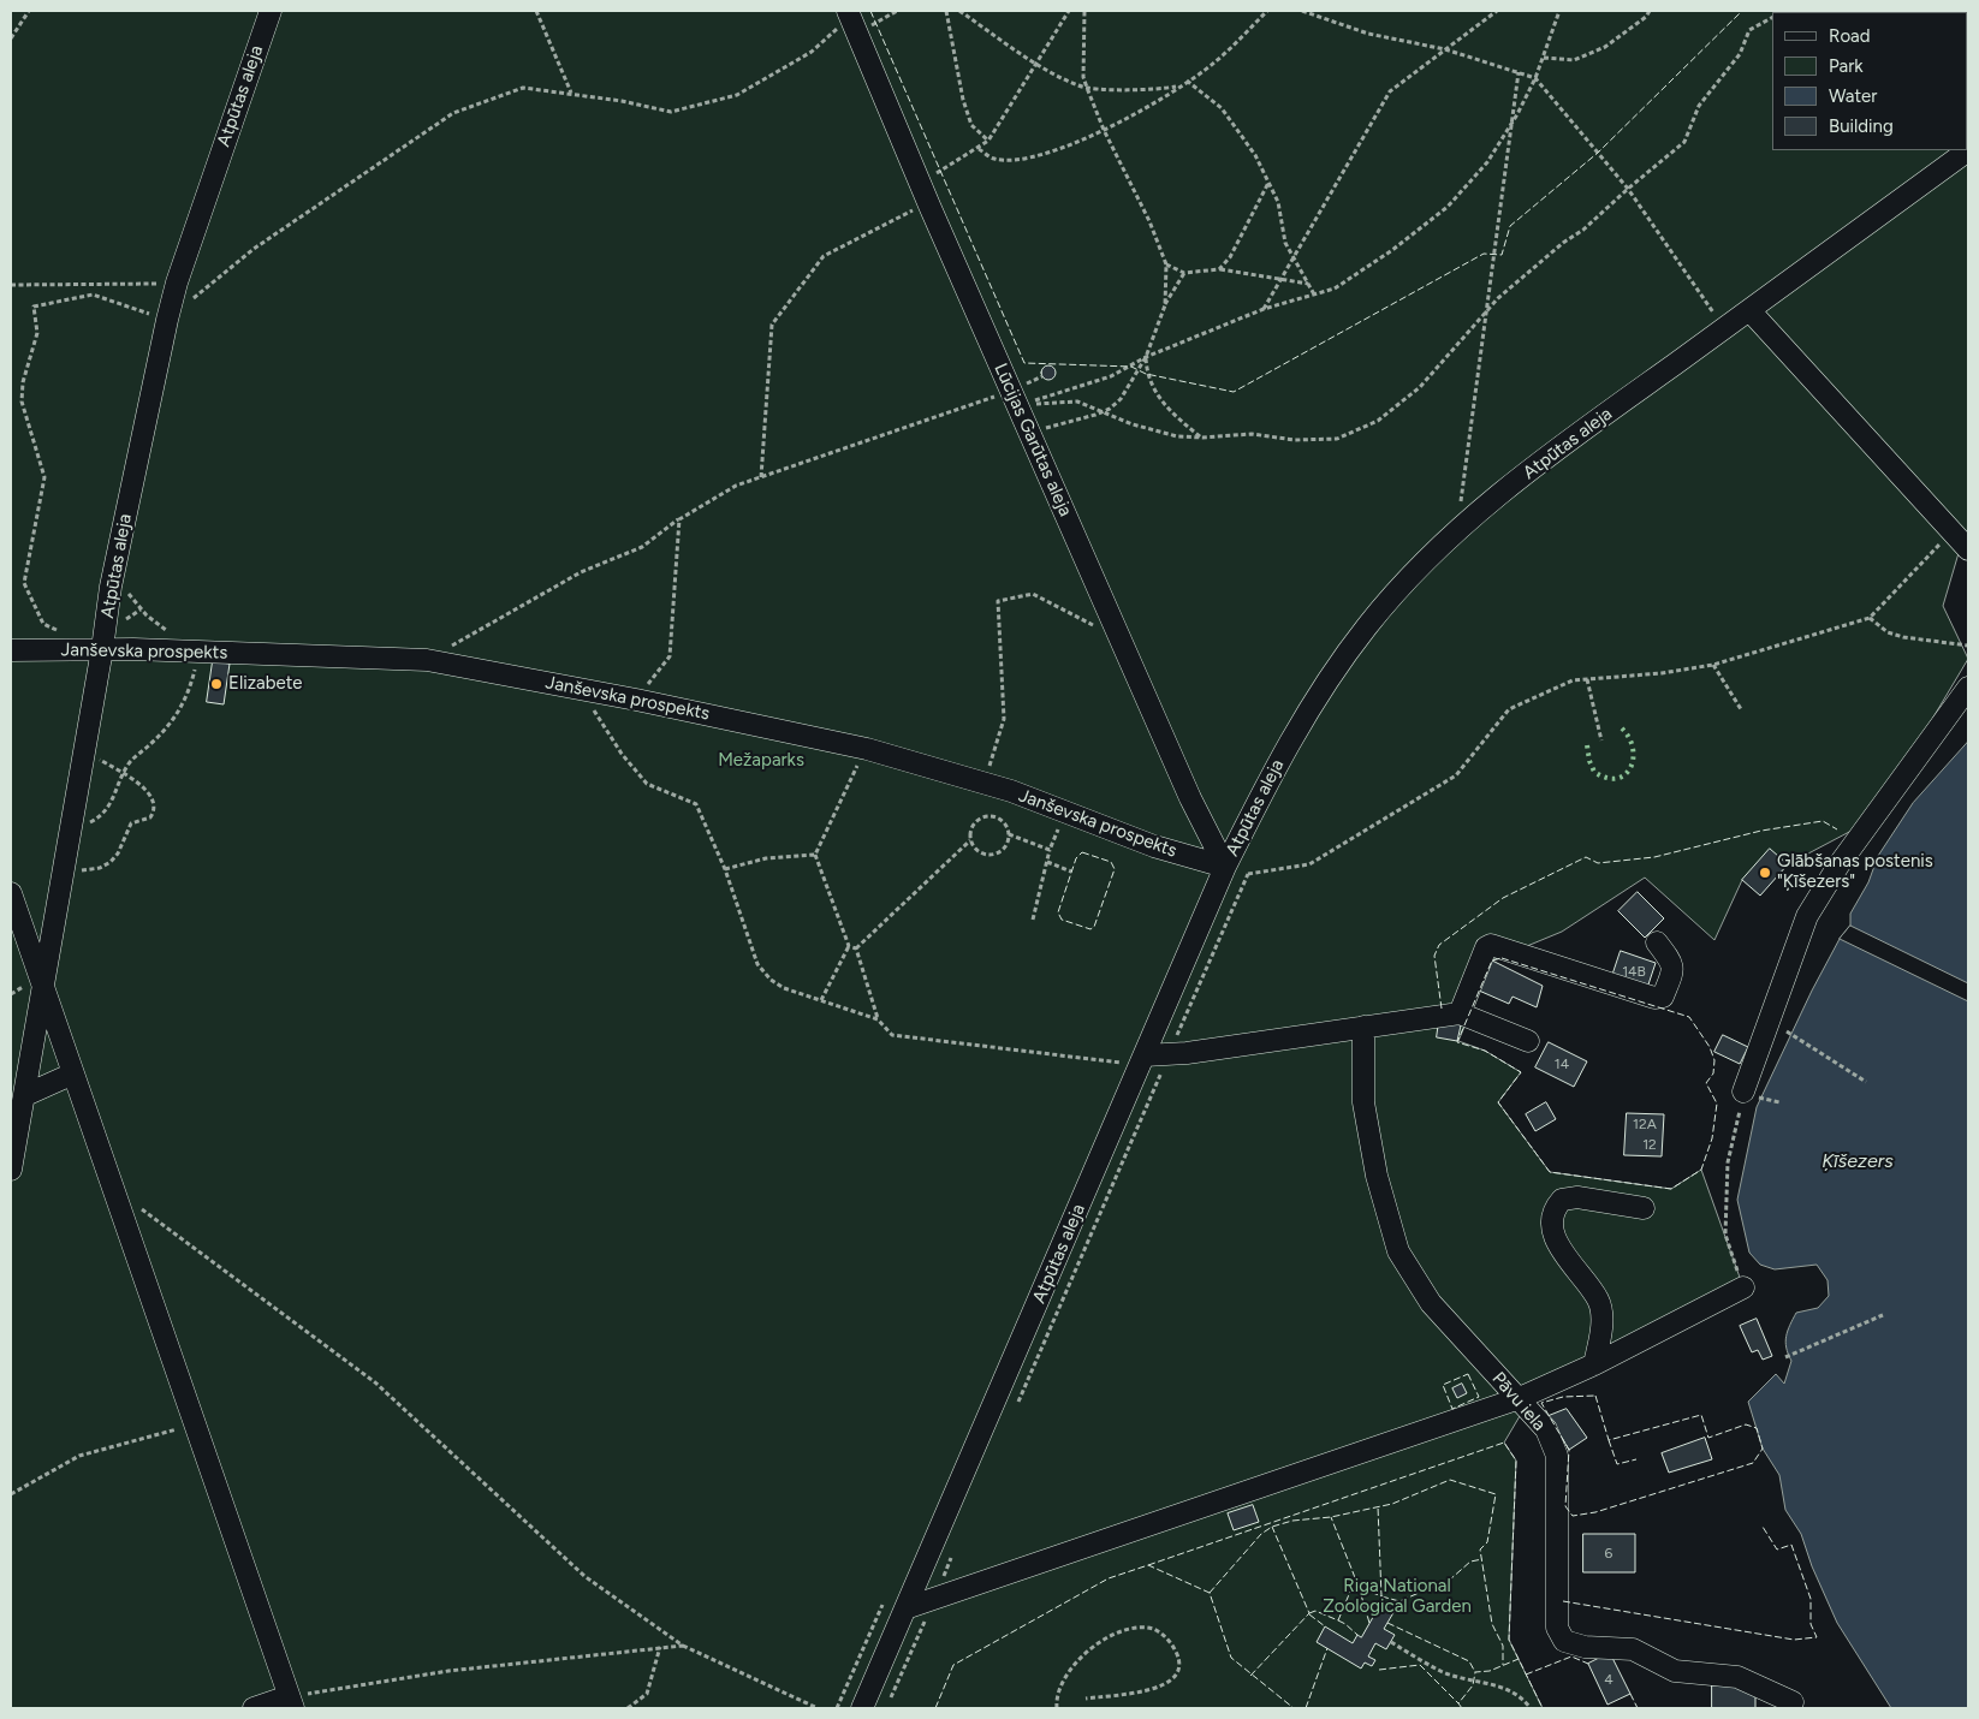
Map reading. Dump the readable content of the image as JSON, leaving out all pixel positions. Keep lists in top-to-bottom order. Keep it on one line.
{"streets":{"street":["Atpūtas aleja","Lūcijas Garūtas aleja","Janševska prospekts","Pāvu iela"]},"crossings":[["Atpūtas aleja","Lūcijas Garūtas aleja"],["Atpūtas aleja","Janševska prospekts"],["Lūcijas Garūtas aleja","Janševska prospekts"]],"water":["Ķīšezers"],"parks":["Mežaparks","Riga National Zoological Garden"],"places":["Elizabete","Glābšanas postenis \"Ķīšezers\""],"house_numbers":["14B","14","12A","12","6","4"],"legend":["Road","Park","Water","Building"]}
